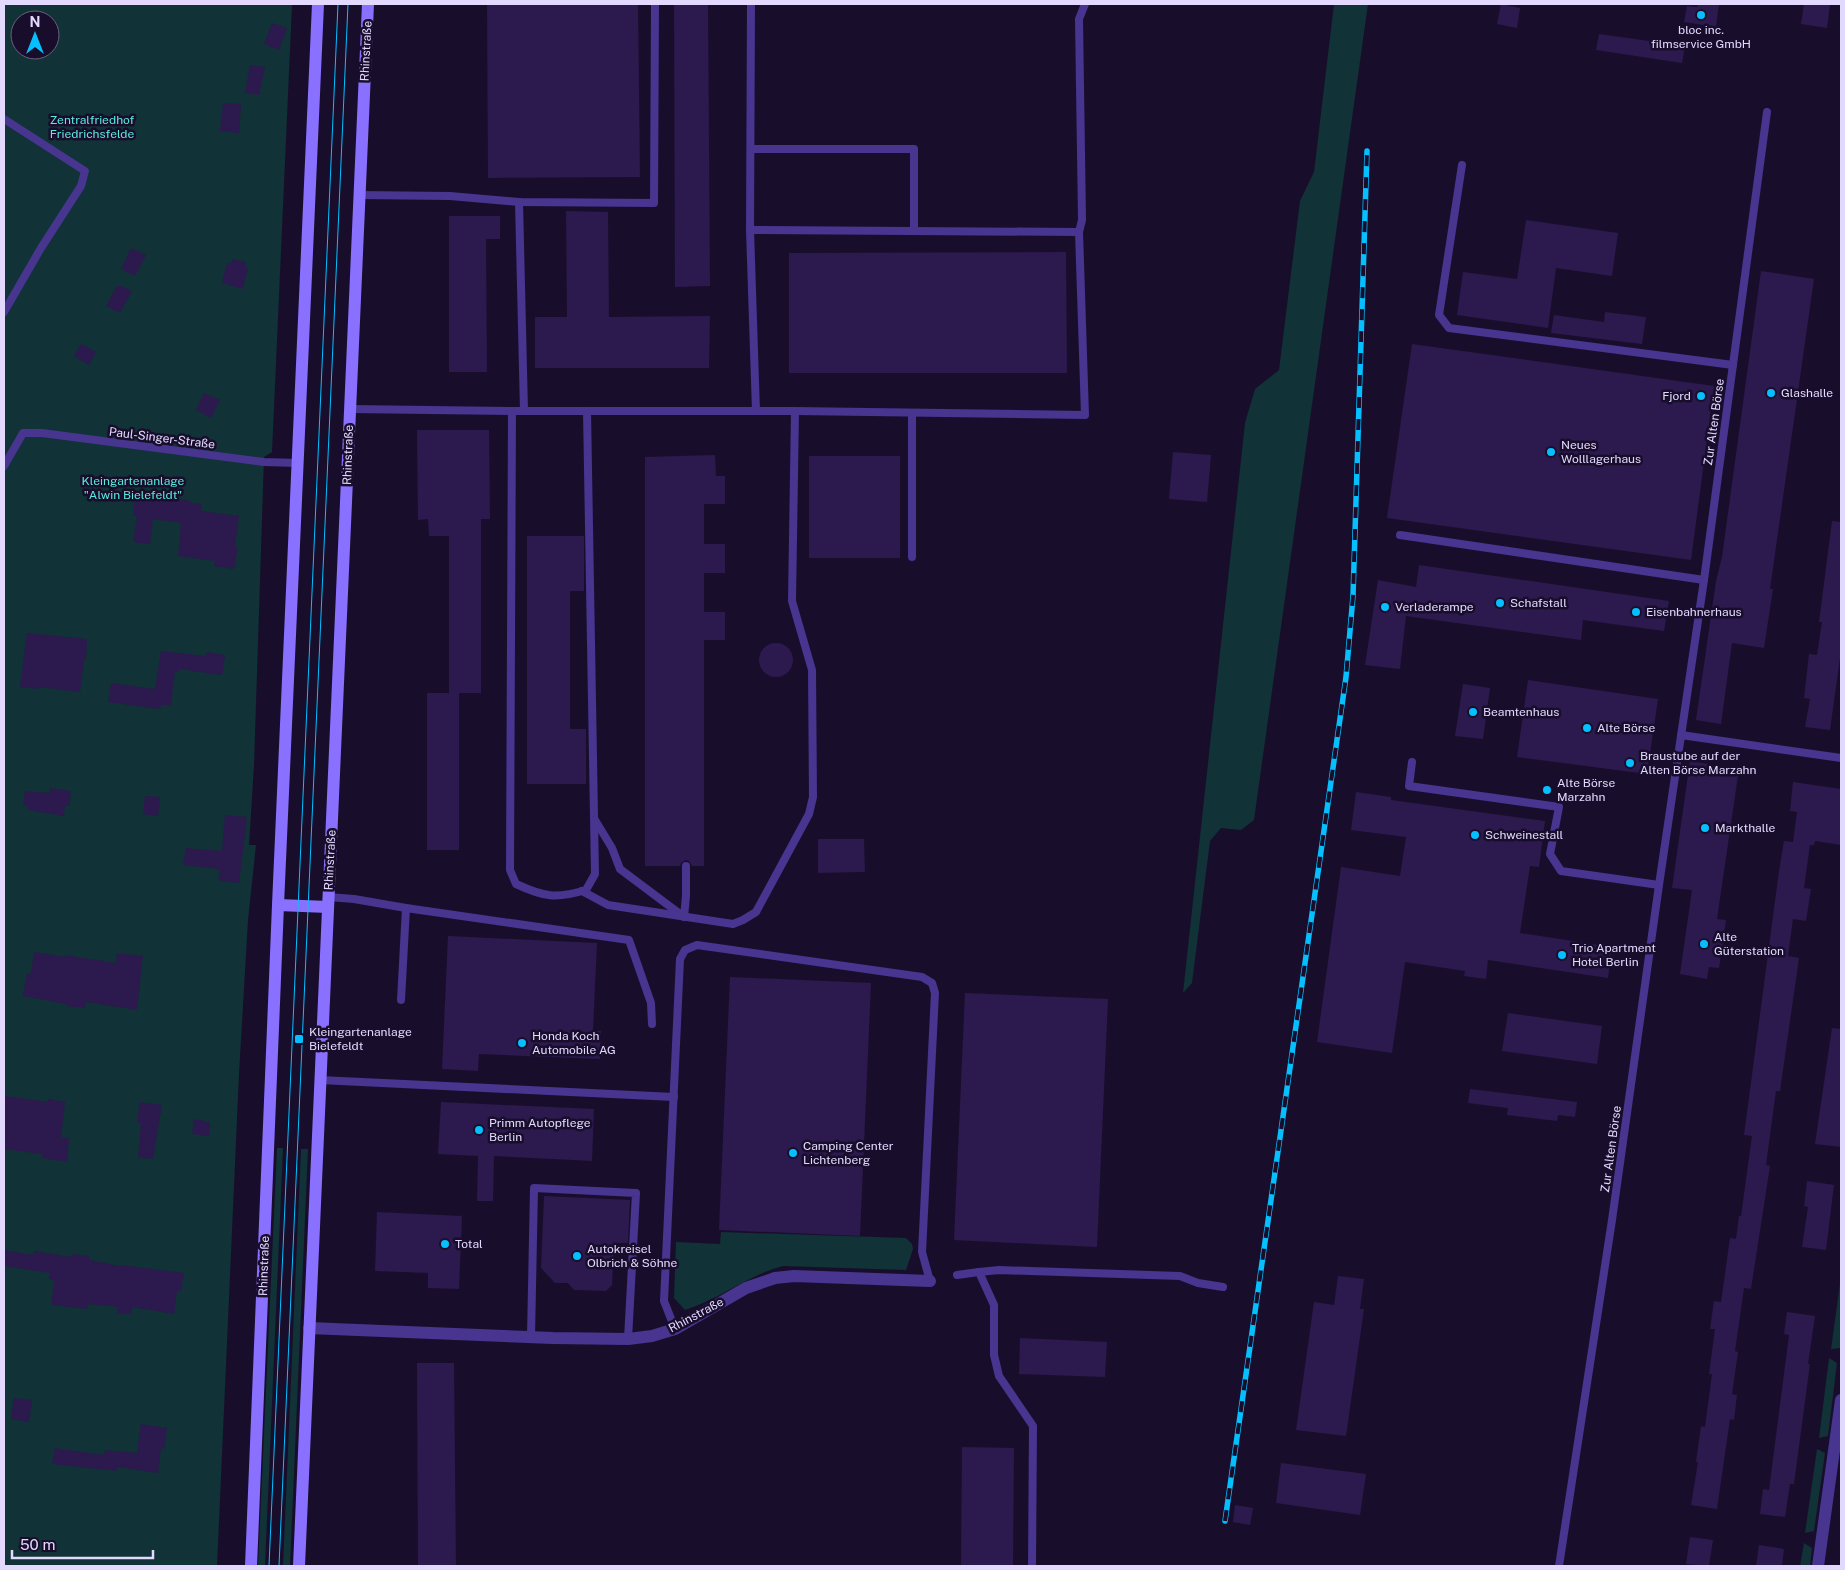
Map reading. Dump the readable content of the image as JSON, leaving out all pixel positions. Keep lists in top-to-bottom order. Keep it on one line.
{"streets":{"main road":["Rhinstraße"],"lane":["Zur Alten Börse","Paul-Singer-Straße"]},"crossings":[["Rhinstraße","Paul-Singer-Straße"]],"parks":["Zentralfriedhof Friedrichsfelde","Kleingartenanlage \"Alwin Bielefeldt\""],"places":{"other":["bloc inc. filmservice GmbH","Glashalle","Fjord","Neues Wolllagerhaus","Schafstall","Verladerampe","Eisenbahnerhaus","Beamtenhaus","Alte Börse","Braustube auf der Alten Börse Marzahn","Alte Börse Marzahn","Markthalle","Schweinestall","Alte Güterstation","Trio Apartment Hotel Berlin","Honda Koch Automobile AG","Primm Autopflege Berlin","Camping Center Lichtenberg","Total","Autokreisel Olbrich & Söhne"],"transit":["Kleingartenanlage Bielefeldt"]},"scale_bar":"50 m","north":"top"}
